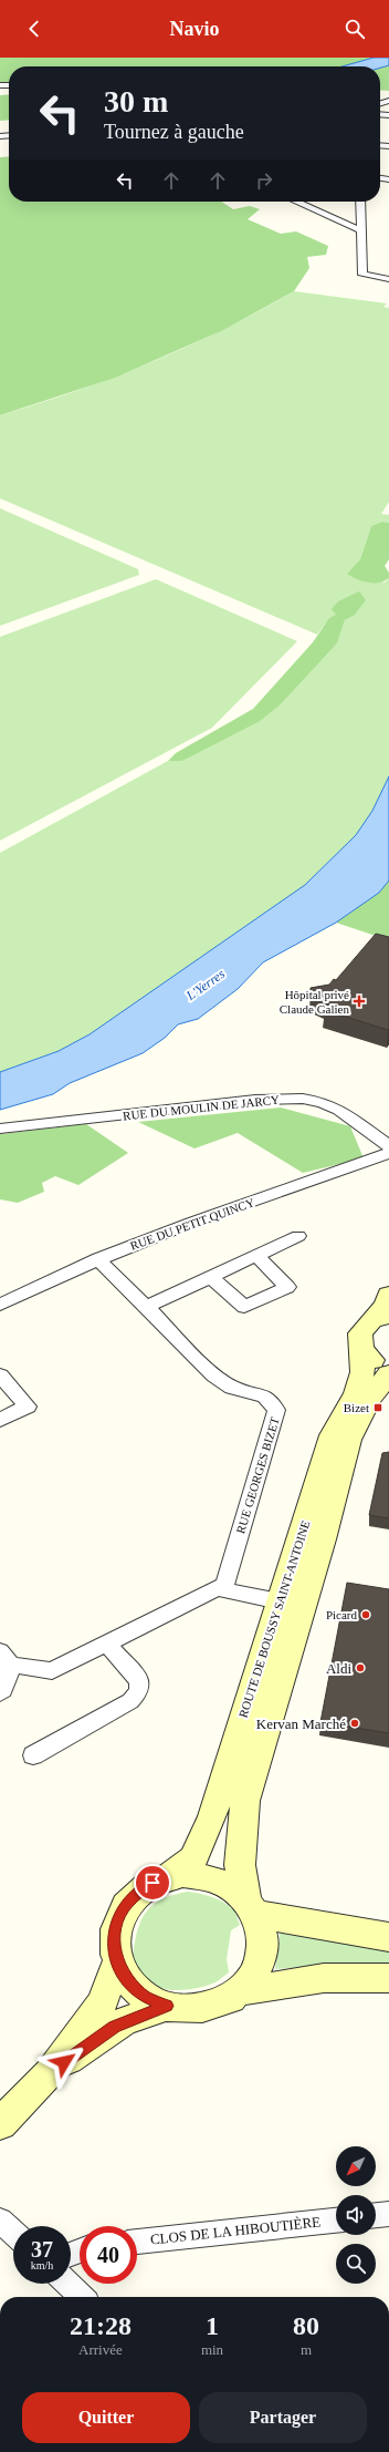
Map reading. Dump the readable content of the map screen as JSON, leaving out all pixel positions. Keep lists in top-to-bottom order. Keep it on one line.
{"streets":{"main road":["ROUTE DE BOUSSY SAINT-ANTOINE"],"street":["RUE DU MOULIN DE JARCY","RUE DU PETIT QUINCY","RUE GEORGES BIZET","CLOS DE LA HIBOUTIÈRE"]},"crossings":[["RUE DU PETIT QUINCY","RUE GEORGES BIZET"]],"water":["L'Yerres"],"places":{"health":["Hôpital privé Claude Galien"],"transit":["Bizet"],"other":["Picard","Aldi","Kervan Marché"]},"north":"bottom left","page":{"header":"Navio","turn":["30 m","Tournez à gauche"],"speed":"37 km/h","limit":"40","eta":["21:28","Arrivée","1","min","80","m"],"buttons":["Quitter","Partager"]}}
